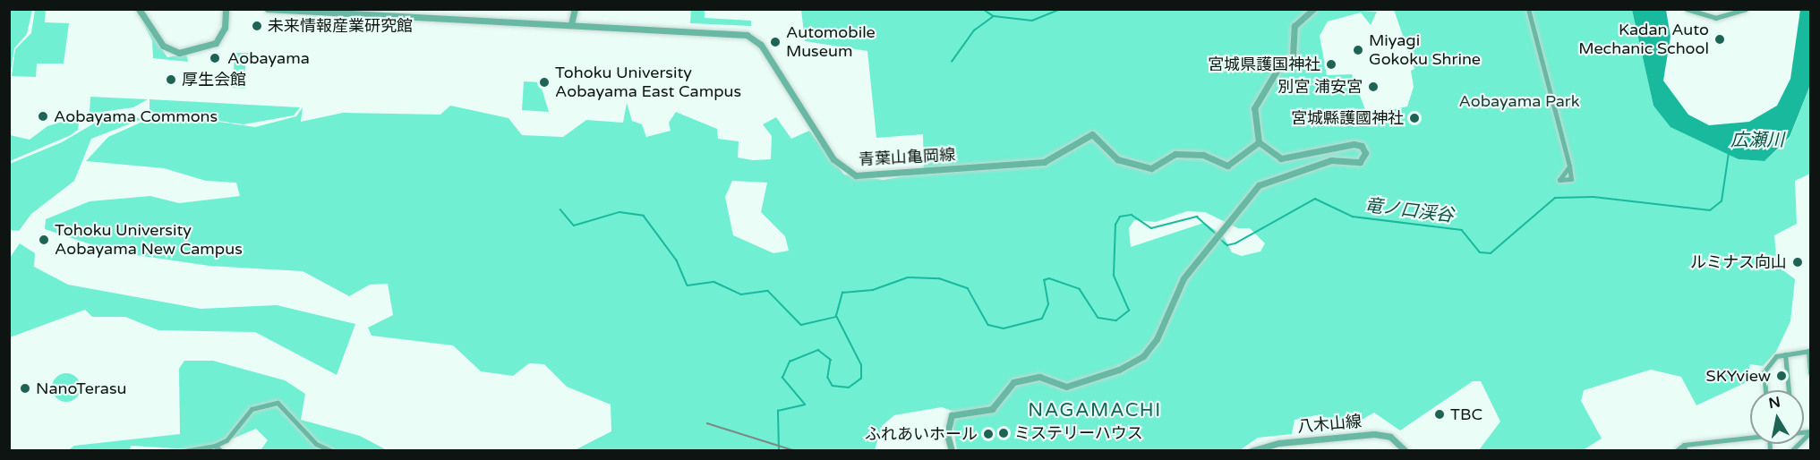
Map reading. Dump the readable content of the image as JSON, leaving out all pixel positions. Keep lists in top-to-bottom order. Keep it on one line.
{"streets":{"street":["青葉山亀岡線","八木山線"]},"districts":["NAGAMACHI"],"water":["広瀬川","竜ノ口渓谷"],"parks":["Aobayama Park"],"places":["未来情報産業研究館","Kadan Auto Mechanic School","Automobile Museum","Miyagi Gokoku Shrine","Aobayama","宮城県護国神社","厚生会館","Tohoku University Aobayama East Campus","別宮 浦安宮","Aobayama Commons","宮城縣護國神社","Tohoku University Aobayama New Campus","ルミナス向山","SKYview","NanoTerasu","TBC","ミステリーハウス","ふれあいホール"],"north":"top"}
